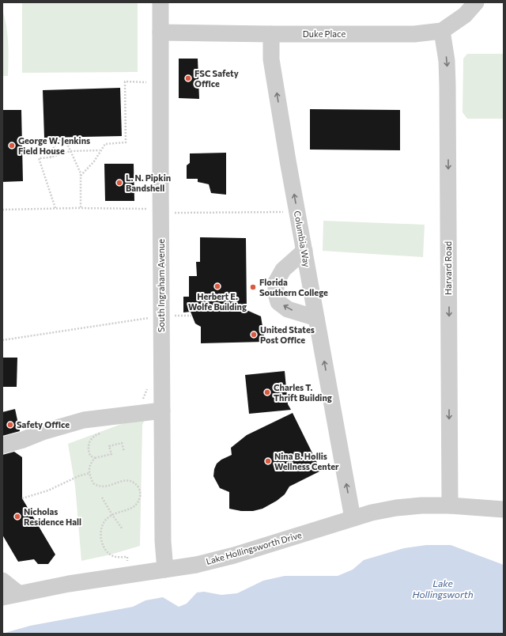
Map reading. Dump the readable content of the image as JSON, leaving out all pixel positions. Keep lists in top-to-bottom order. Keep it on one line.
{"streets":{"street":["Duke Place","Columbia Way","Harvard Road","South Ingraham Avenue","Lake Hollingsworth Drive"]},"crossings":[["Duke Place","Columbia Way"],["Duke Place","Harvard Road"],["Duke Place","South Ingraham Avenue"],["Columbia Way","Lake Hollingsworth Drive"],["Harvard Road","Lake Hollingsworth Drive"],["South Ingraham Avenue","Lake Hollingsworth Drive"]],"one_way":["Columbia Way","Harvard Road"],"water":["Lake Hollingsworth"],"places":["FSC Safety Office","George W. Jenkins Field House","L. N. Pipkin Bandshell","Herbert E. Wolfe Building","Florida Southern College","United States Post Office","Charles T. Thrift Building","Safety Office","Nina B. Hollis Wellness Center","Nicholas Residence Hall"]}
